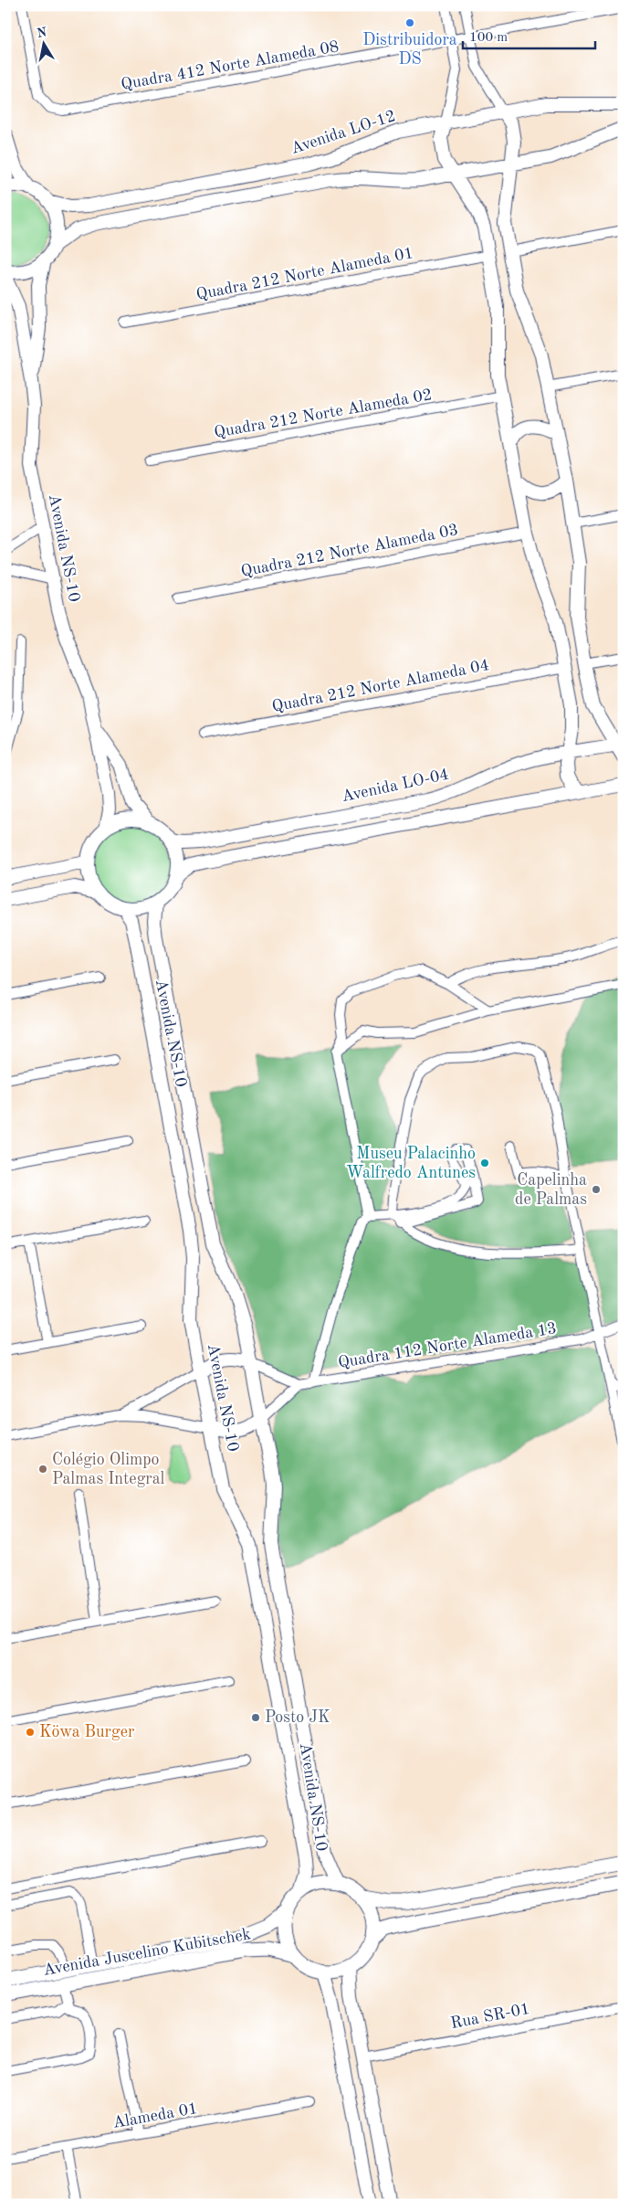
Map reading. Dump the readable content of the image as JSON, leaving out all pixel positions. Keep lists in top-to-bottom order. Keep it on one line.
{"streets":{"main road":["Avenida Juscelino Kubitschek"],"street":["Quadra 412 Norte Alameda 08","Avenida LO-12","Quadra 212 Norte Alameda 01","Quadra 212 Norte Alameda 02","Avenida NS-10","Quadra 212 Norte Alameda 03","Quadra 212 Norte Alameda 04","Avenida LO-04","Quadra 112 Norte Alameda 13","Rua SR-01","Alameda 01"]},"crossings":[["Avenida LO-12","Avenida NS-10"],["Avenida NS-10","Avenida LO-04"],["Avenida NS-10","Avenida Juscelino Kubitschek"]],"places":["Distribuidora DS","Museu Palacinho Walfredo Antunes","Capelinha de Palmas","Colégio Olimpo Palmas Integral","Posto JK","Köwa Burger"],"scale_bar":"100 m","north":"top"}
